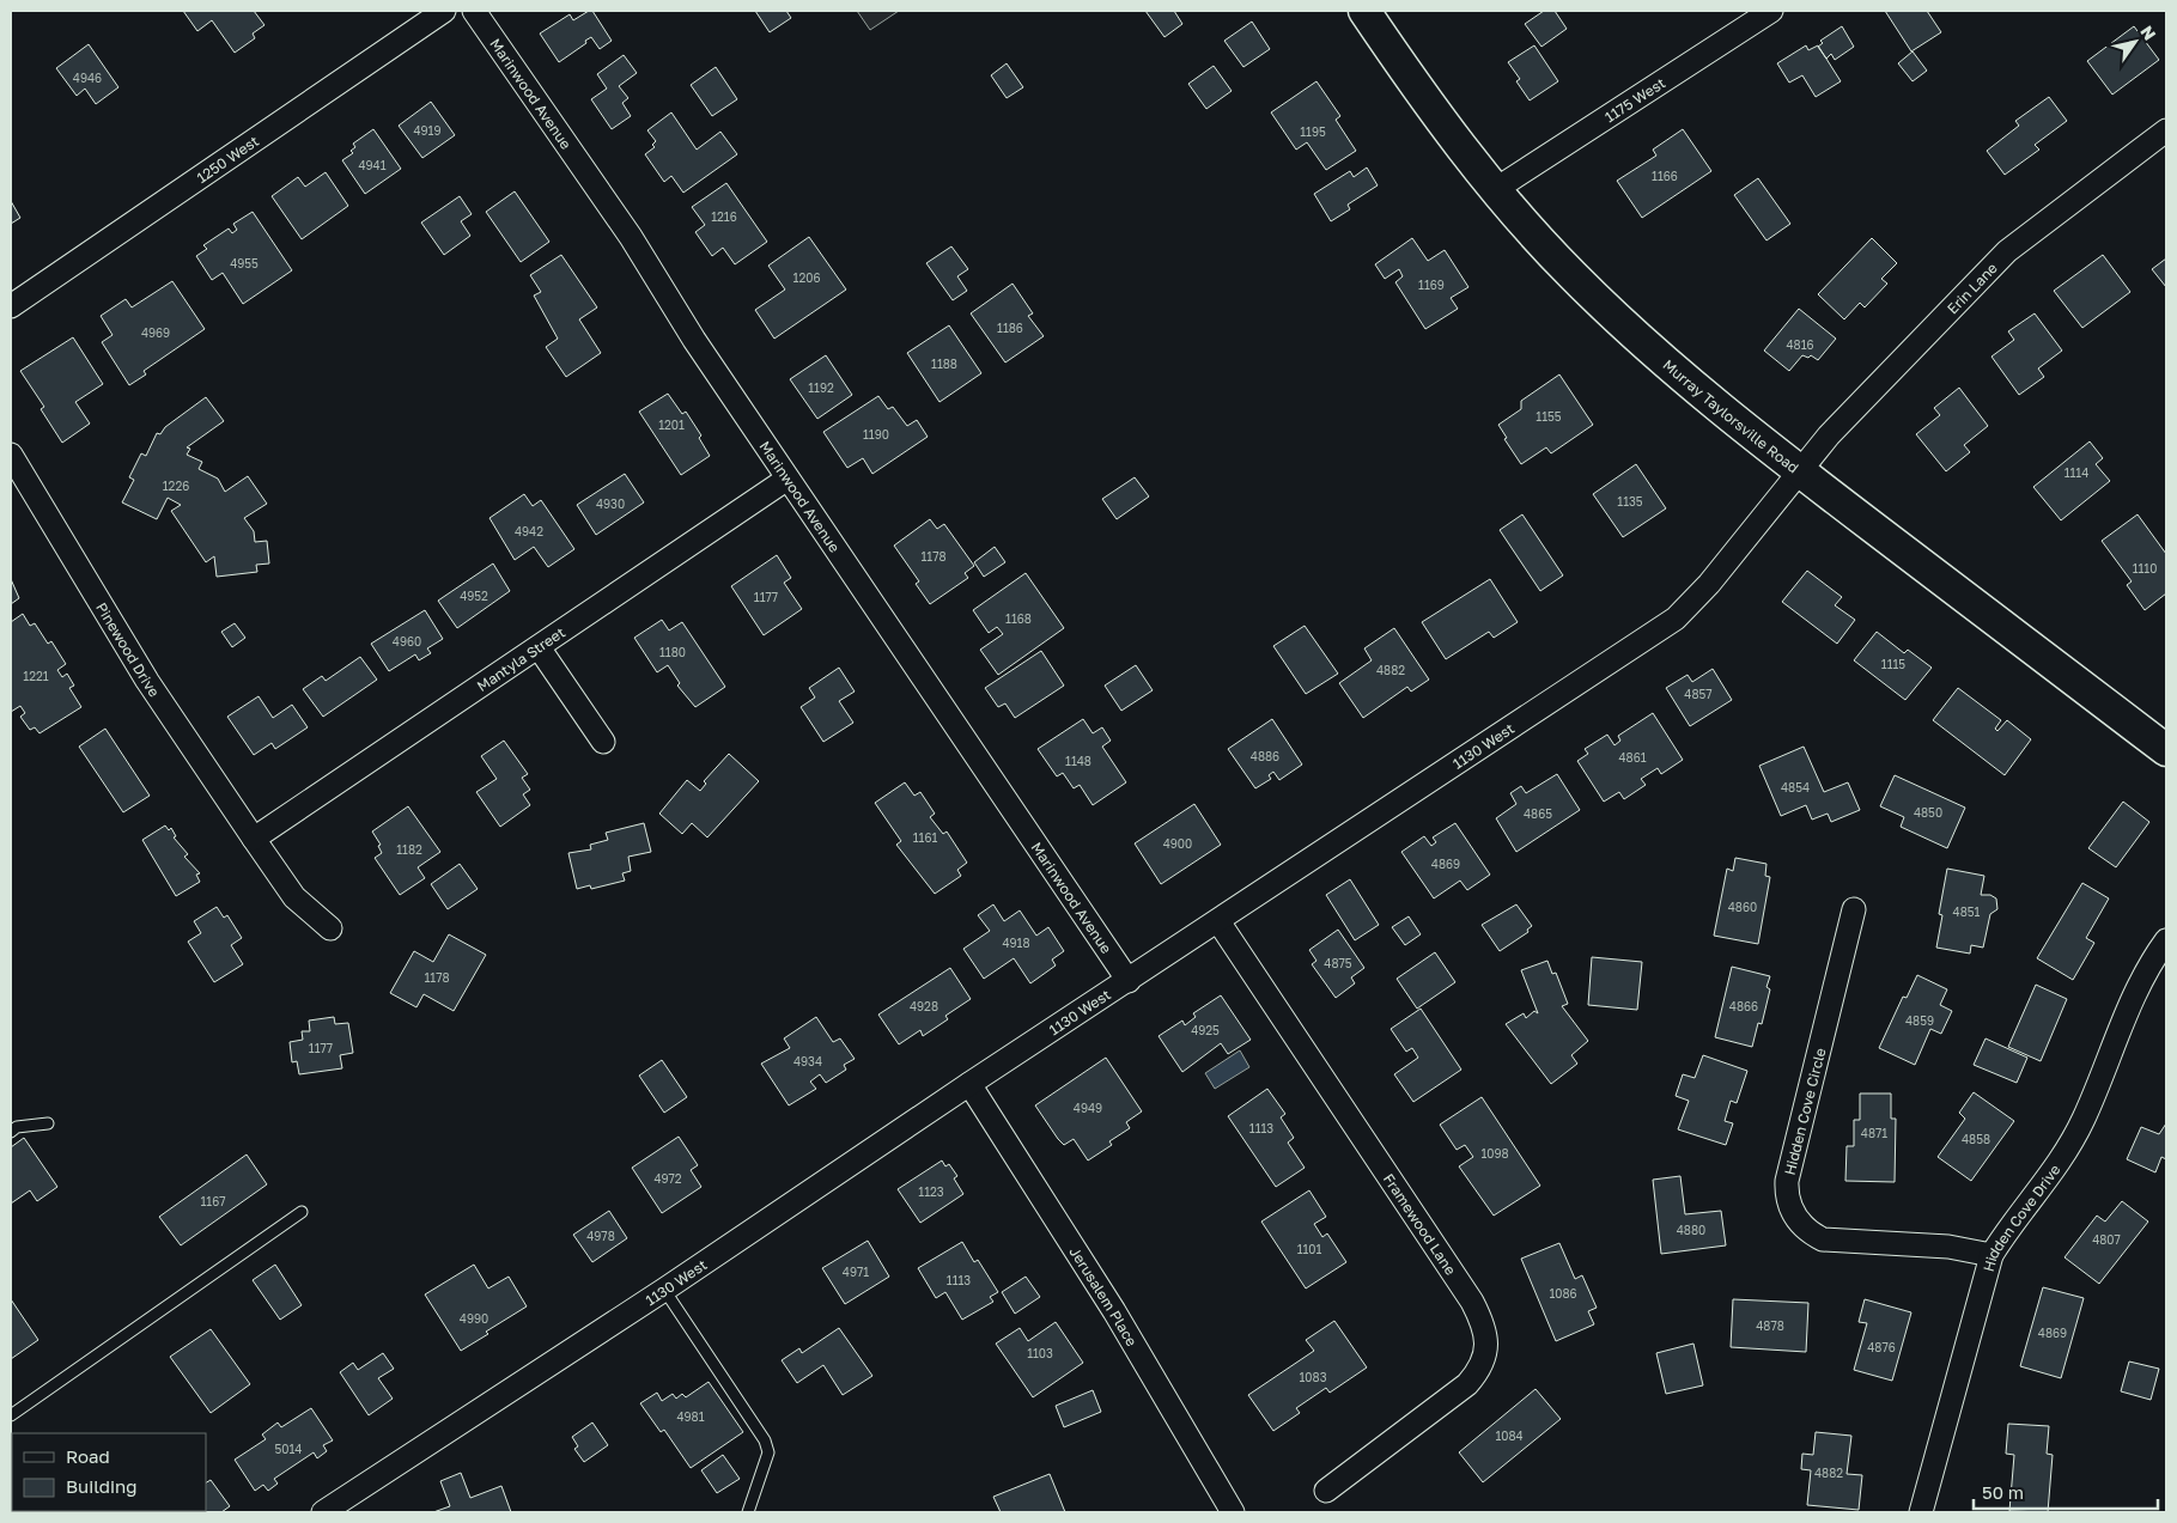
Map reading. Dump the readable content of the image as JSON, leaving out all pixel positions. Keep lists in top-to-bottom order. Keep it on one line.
{"streets":{"street":["Marinwood Avenue","1175 West","1250 West","Erin Lane","Murray Taylorsville Road","Pinewood Drive","Mantyla Street","1130 West","Hidden Cove Circle","Hidden Cove Drive","Framewood Lane","Jerusalem Place"]},"crossings":[["Marinwood Avenue","Mantyla Street"],["Marinwood Avenue","1130 West"],["1175 West","Murray Taylorsville Road"],["Erin Lane","Murray Taylorsville Road"],["Erin Lane","1130 West"],["Murray Taylorsville Road","1130 West"],["Pinewood Drive","Mantyla Street"],["1130 West","Framewood Lane"],["1130 West","Jerusalem Place"],["Hidden Cove Circle","Hidden Cove Drive"]],"house_numbers":["4946","4919","1195","4941","1166","1216","4955","1206","1169","1186","4969","4816","1188","1192","1155","1201","1190","1114","1226","1135","4930","4942","1178","1110","4952","1177","1168","4960","1180","1115","4882","1221","4857","4886","4861","1148","4854","4850","4865","1161","4900","1182","4869","4860","4851","4918","4875","1178","4928","4866","4859","4925","1177","4934","4949","1113","4871","4858","1098","4972","1123","1167","4880","4978","4807","1101","4971","1113","1086","4990","4878","4869","4876","1103","1083","4981","1084","5014","4882"],"legend":["Road","Building"],"scale_bar":"50 m","north":"top right"}
